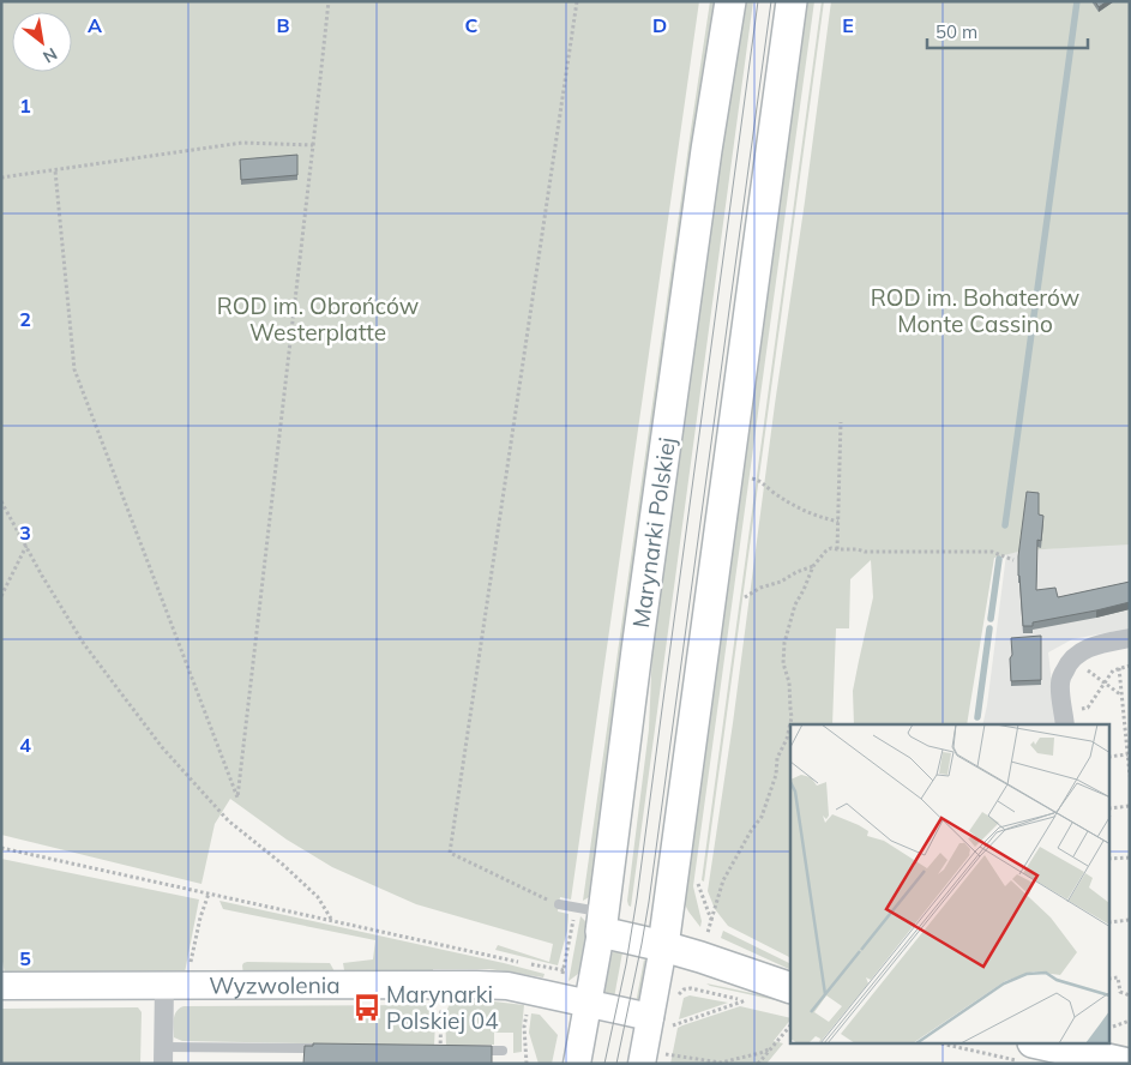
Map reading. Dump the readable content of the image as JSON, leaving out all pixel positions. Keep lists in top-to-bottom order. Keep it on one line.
{"streets":{"main road":["Marynarki Polskiej"],"street":["Wyzwolenia"]},"crossings":[["Marynarki Polskiej","Wyzwolenia"]],"parks":["ROD im. Bohaterów Monte Cassino","ROD im. Obrońców Westerplatte"],"places":{"bus stop":["Marynarki Polskiej 04"]},"scale_bar":"50 m","north":"bottom right","grid":{"columns":["A","B","C","D","E"],"rows":["1","2","3","4","5"]}}
